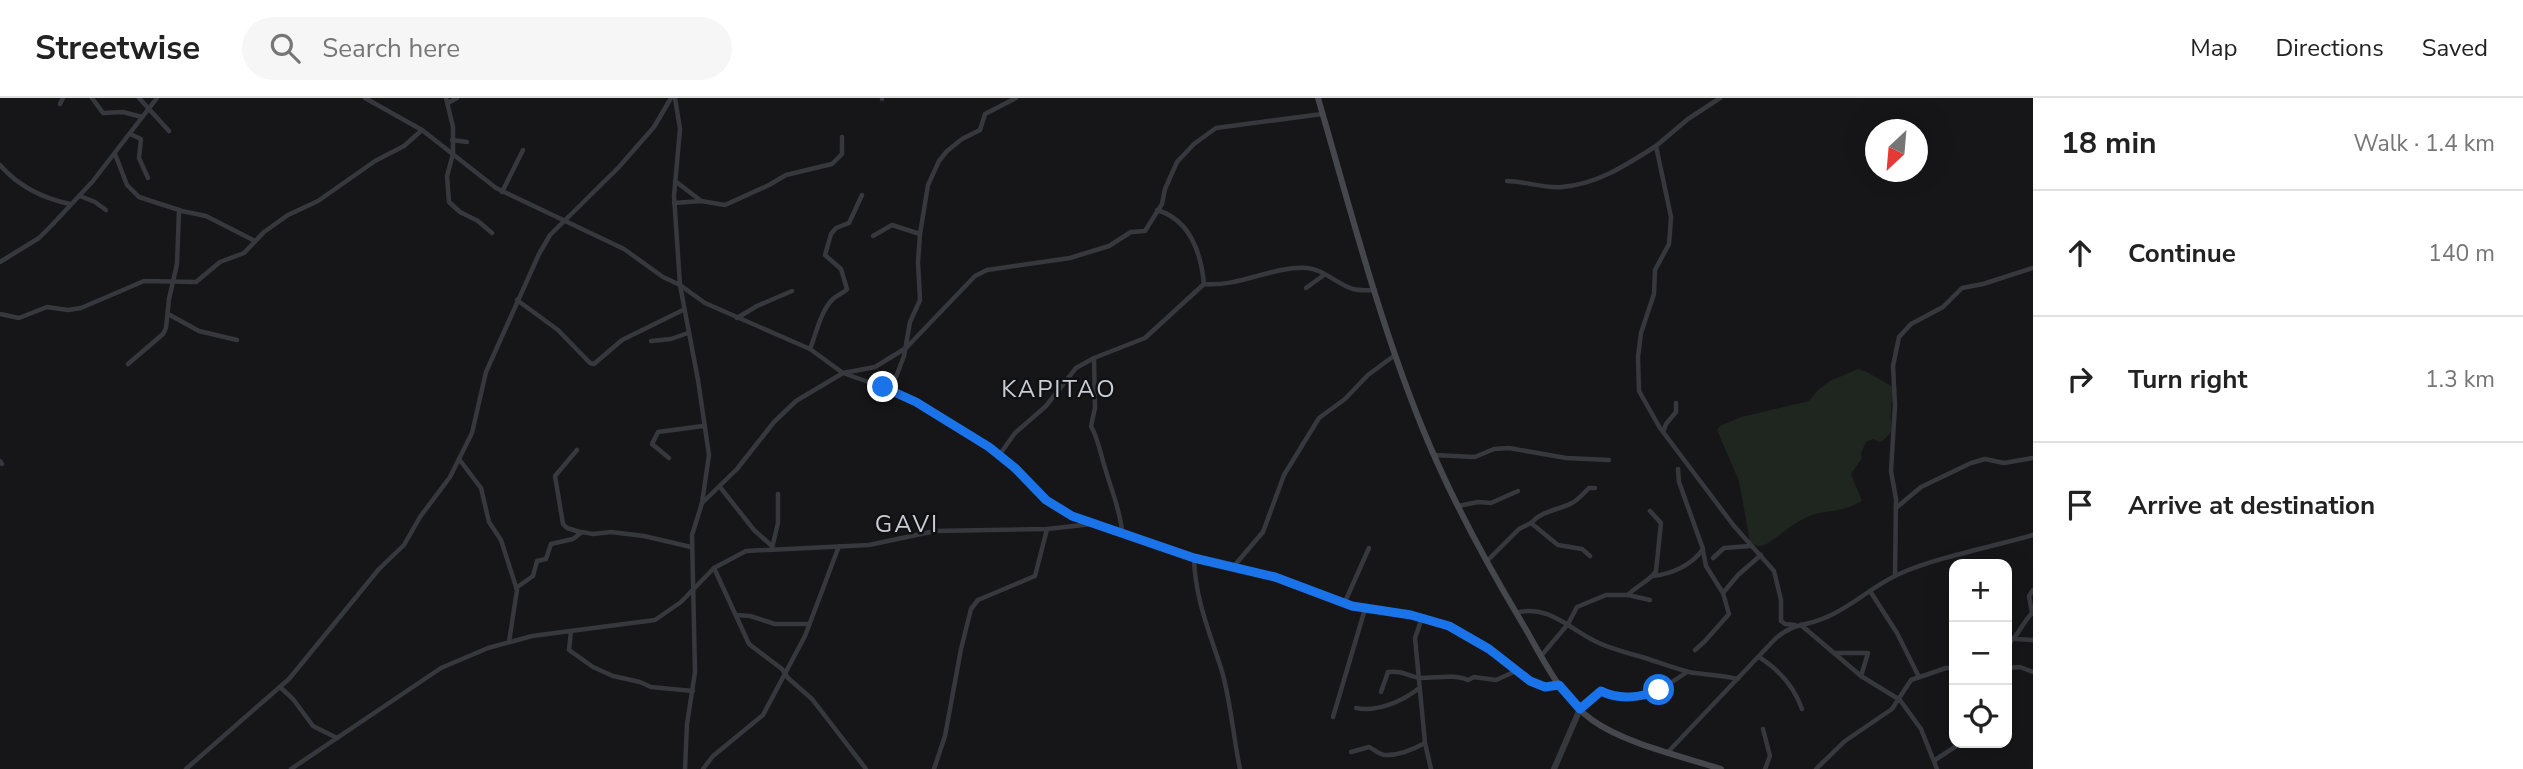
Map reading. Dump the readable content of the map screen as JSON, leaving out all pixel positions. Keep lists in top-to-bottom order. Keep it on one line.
{"districts":["KAPITAO","GAVI"],"north":"bottom left","page":{"header":"Streetwise","search":"Search here","nav":["Map","Directions","Saved"],"heading":["18 min","Walk · 1.4 km"],"list":[["Continue","140 m"],["Turn right","1.3 km"],"Arrive at destination"],"map_buttons":["+","−"]}}
